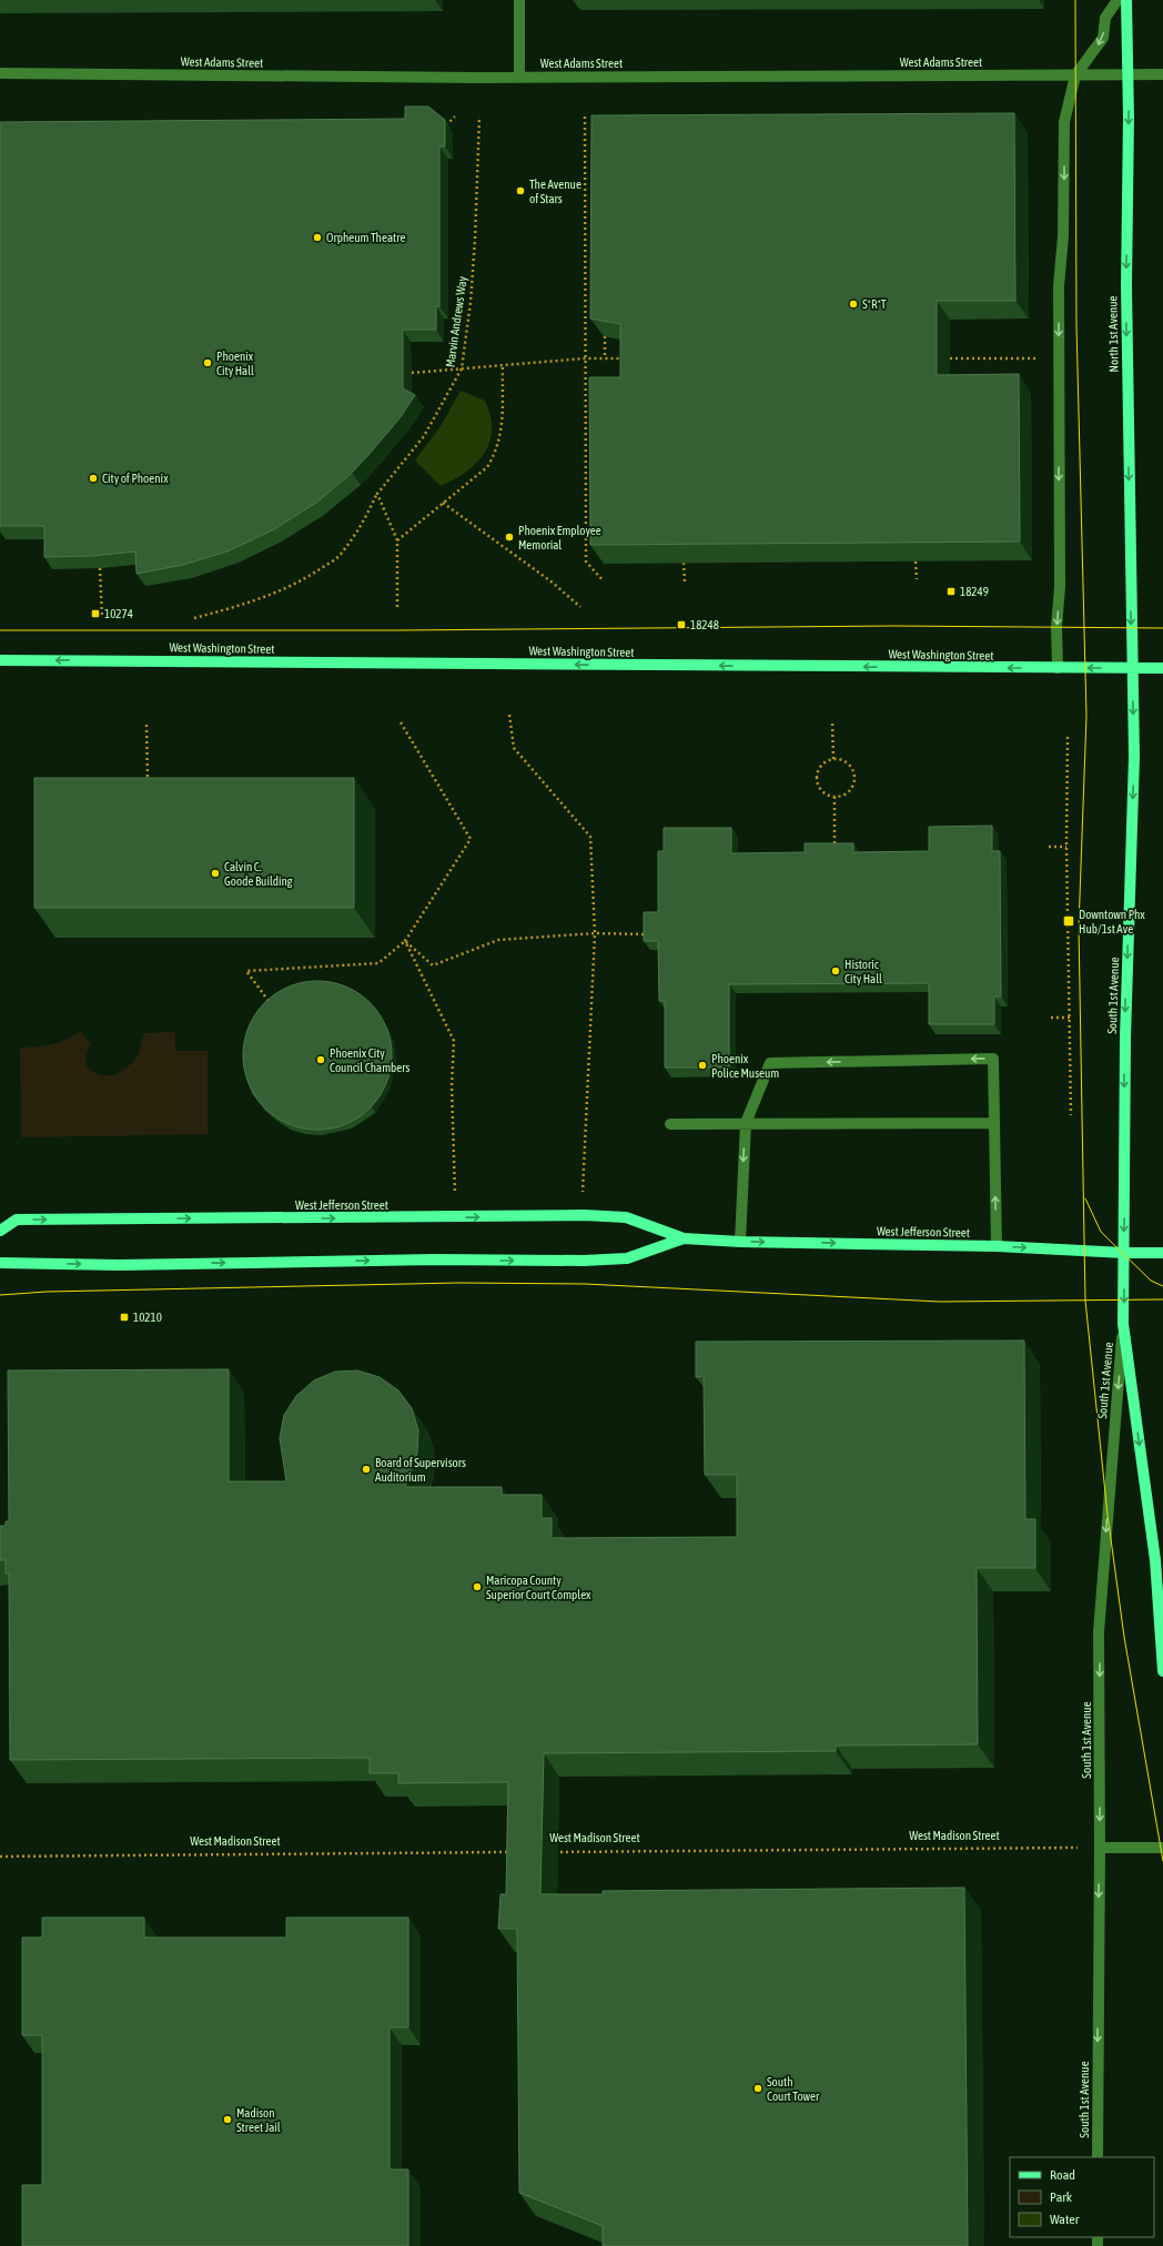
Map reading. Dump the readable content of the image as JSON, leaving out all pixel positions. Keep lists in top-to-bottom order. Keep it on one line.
{"streets":{"main road":["North 1st Avenue","West Washington Street","South 1st Avenue","West Jefferson Street"],"street":["West Adams Street"],"path":["Marvin Andrews Way","West Madison Street"]},"crossings":[["West Adams Street","North 1st Avenue"],["North 1st Avenue","West Washington Street"],["North 1st Avenue","South 1st Avenue"],["West Washington Street","South 1st Avenue"],["South 1st Avenue","West Jefferson Street"],["South 1st Avenue","West Madison Street"]],"one_way":["North 1st Avenue","West Washington Street","South 1st Avenue","West Jefferson Street"],"places":{"other":["The Avenue of Stars","Orpheum Theatre","S*R*T","Phoenix City Hall","City of Phoenix","Phoenix Employee Memorial","Calvin C. Goode Building","Historic City Hall","Phoenix City Council Chambers","Phoenix Police Museum","Board of Supervisors Auditorium","Maricopa County Superior Court Complex","South Court Tower","Madison Street Jail"],"transit":["18249","10274","18248","Downtown Phx Hub/1st Ave","10210"]},"legend":["Road","Park","Water"]}
